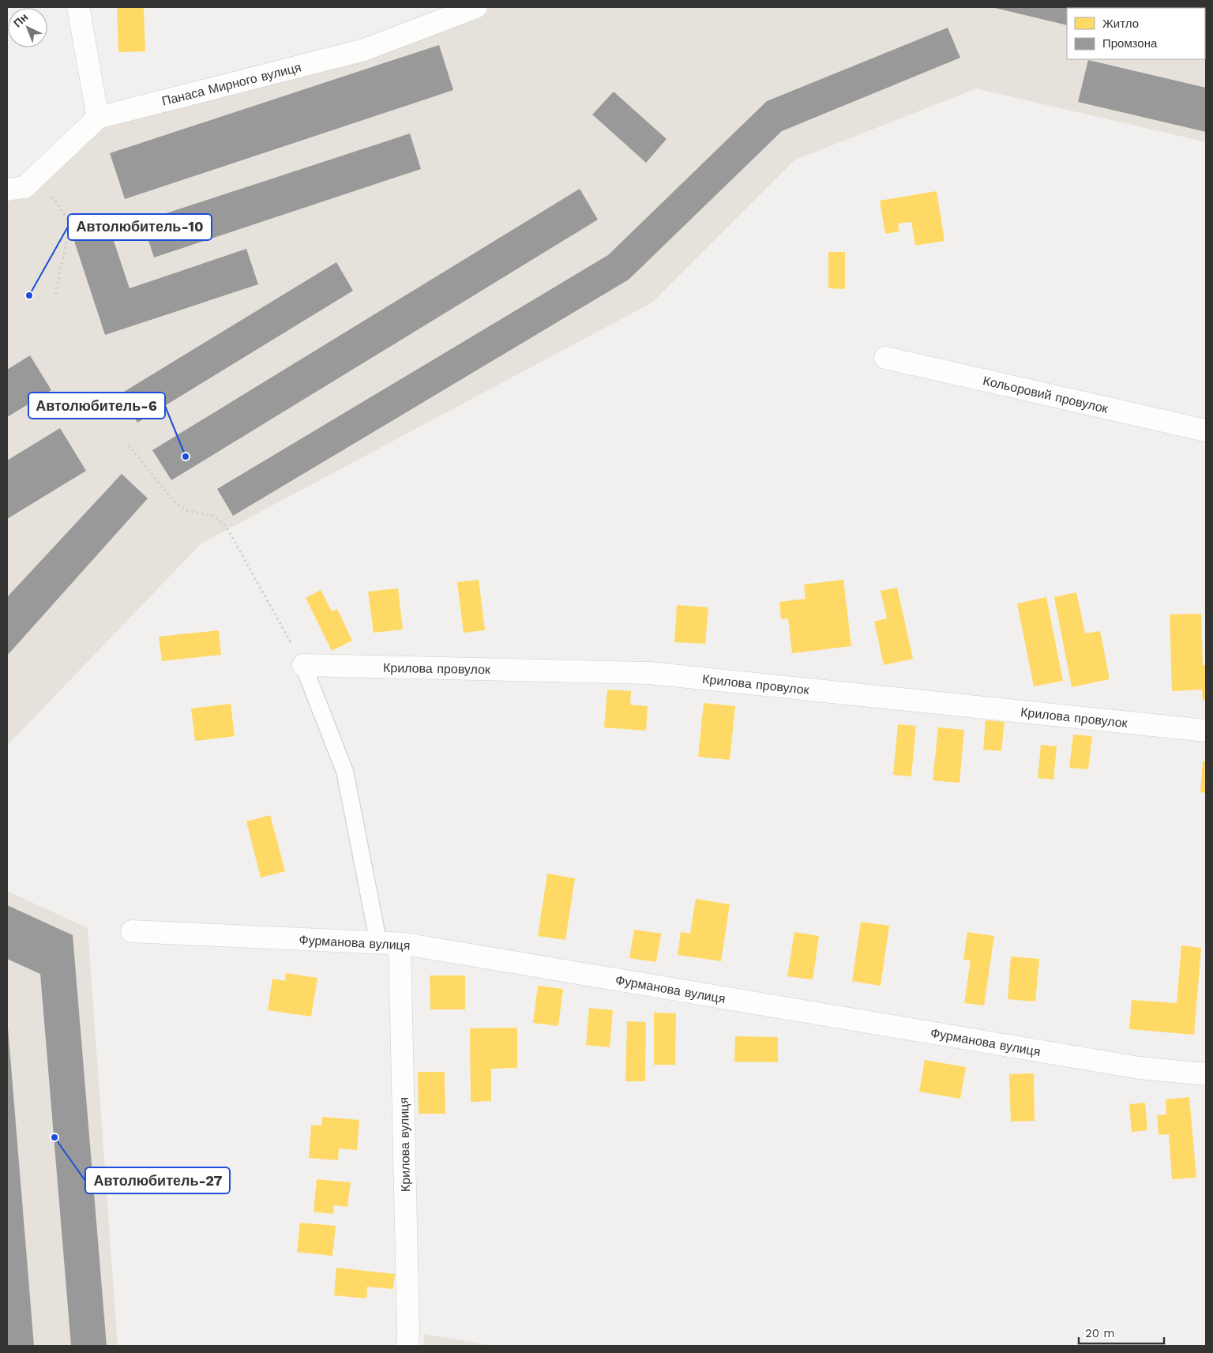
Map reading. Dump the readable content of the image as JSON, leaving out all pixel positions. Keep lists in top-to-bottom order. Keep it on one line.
{"streets":{"street":["Панаса Мирного вулиця","Кольоровий провулок","Крилова провулок","Фурманова вулиця","Крилова вулиця"]},"crossings":[["Фурманова вулиця","Крилова вулиця"]],"places":["Автолюбитель-10","Автолюбитель-6","Автолюбитель-27"],"legend":["Житло","Промзона"],"scale_bar":"20 m","north":"top left"}
